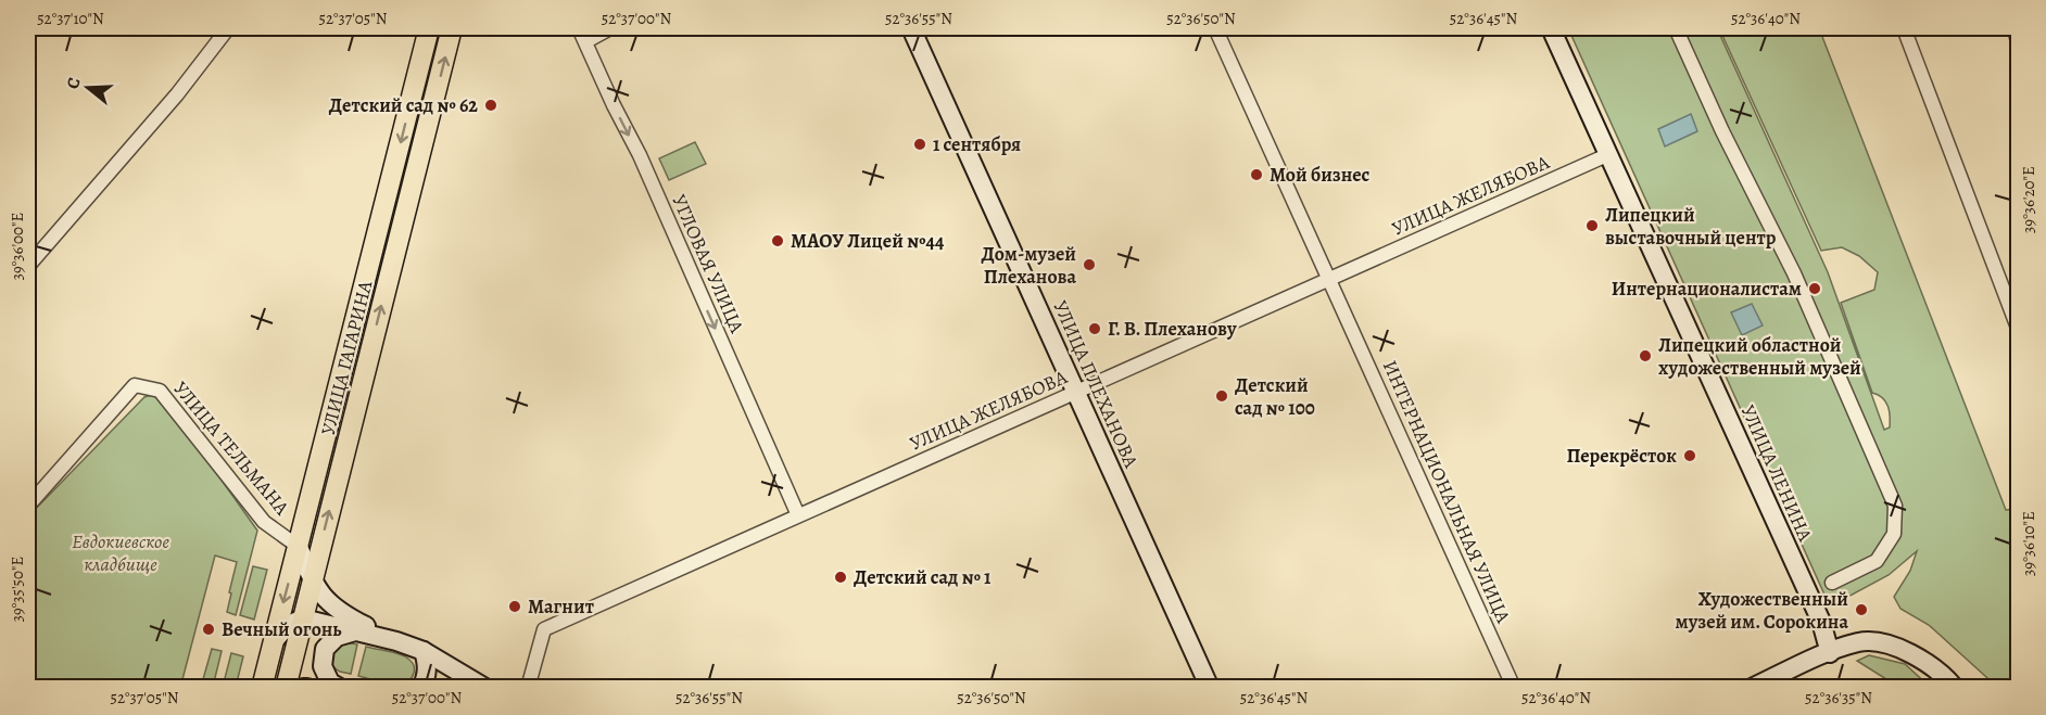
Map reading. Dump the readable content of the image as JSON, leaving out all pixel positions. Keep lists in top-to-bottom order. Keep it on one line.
{"streets":{"main road":["УЛИЦА ГАГАРИНА","УЛИЦА ПЛЕХАНОВА","УЛИЦА ЛЕНИНА"],"street":["УЛИЦА ЖЕЛЯБОВА","УГЛОВАЯ УЛИЦА","УЛИЦА ТЕЛЬМАНА","ИНТЕРНАЦИОНАЛЬНАЯ УЛИЦА"]},"crossings":[["УЛИЦА ЖЕЛЯБОВА","УГЛОВАЯ УЛИЦА"],["УЛИЦА ЖЕЛЯБОВА","УЛИЦА ПЛЕХАНОВА"],["УЛИЦА ЖЕЛЯБОВА","УЛИЦА ЛЕНИНА"],["УЛИЦА ЖЕЛЯБОВА","ИНТЕРНАЦИОНАЛЬНАЯ УЛИЦА"],["УЛИЦА ГАГАРИНА","УЛИЦА ТЕЛЬМАНА"]],"one_way":["УГЛОВАЯ УЛИЦА"],"parks":["Евдокиевское кладбище"],"places":["Детский сад № 62","1 сентября","Мой бизнес","Липецкий выставочный центр","МАОУ Лицей №44","Дом-музей Плеханова","Интернационалистам","Г. В. Плеханову","Липецкий областной художественный музей","Детский сад № 100","Перекрёсток","Детский сад № 1","Магнит","Художественный музей им. Сорокина","Вечный огонь"],"north":"left","coordinates":["52°37'10\"N","52°37'05\"N","52°37'00\"N","52°36'55\"N","52°36'50\"N","52°36'45\"N","52°36'40\"N","39°36'20\"E","39°36'00\"E","39°36'10\"E","39°35'50\"E","52°36'35\"N"]}
